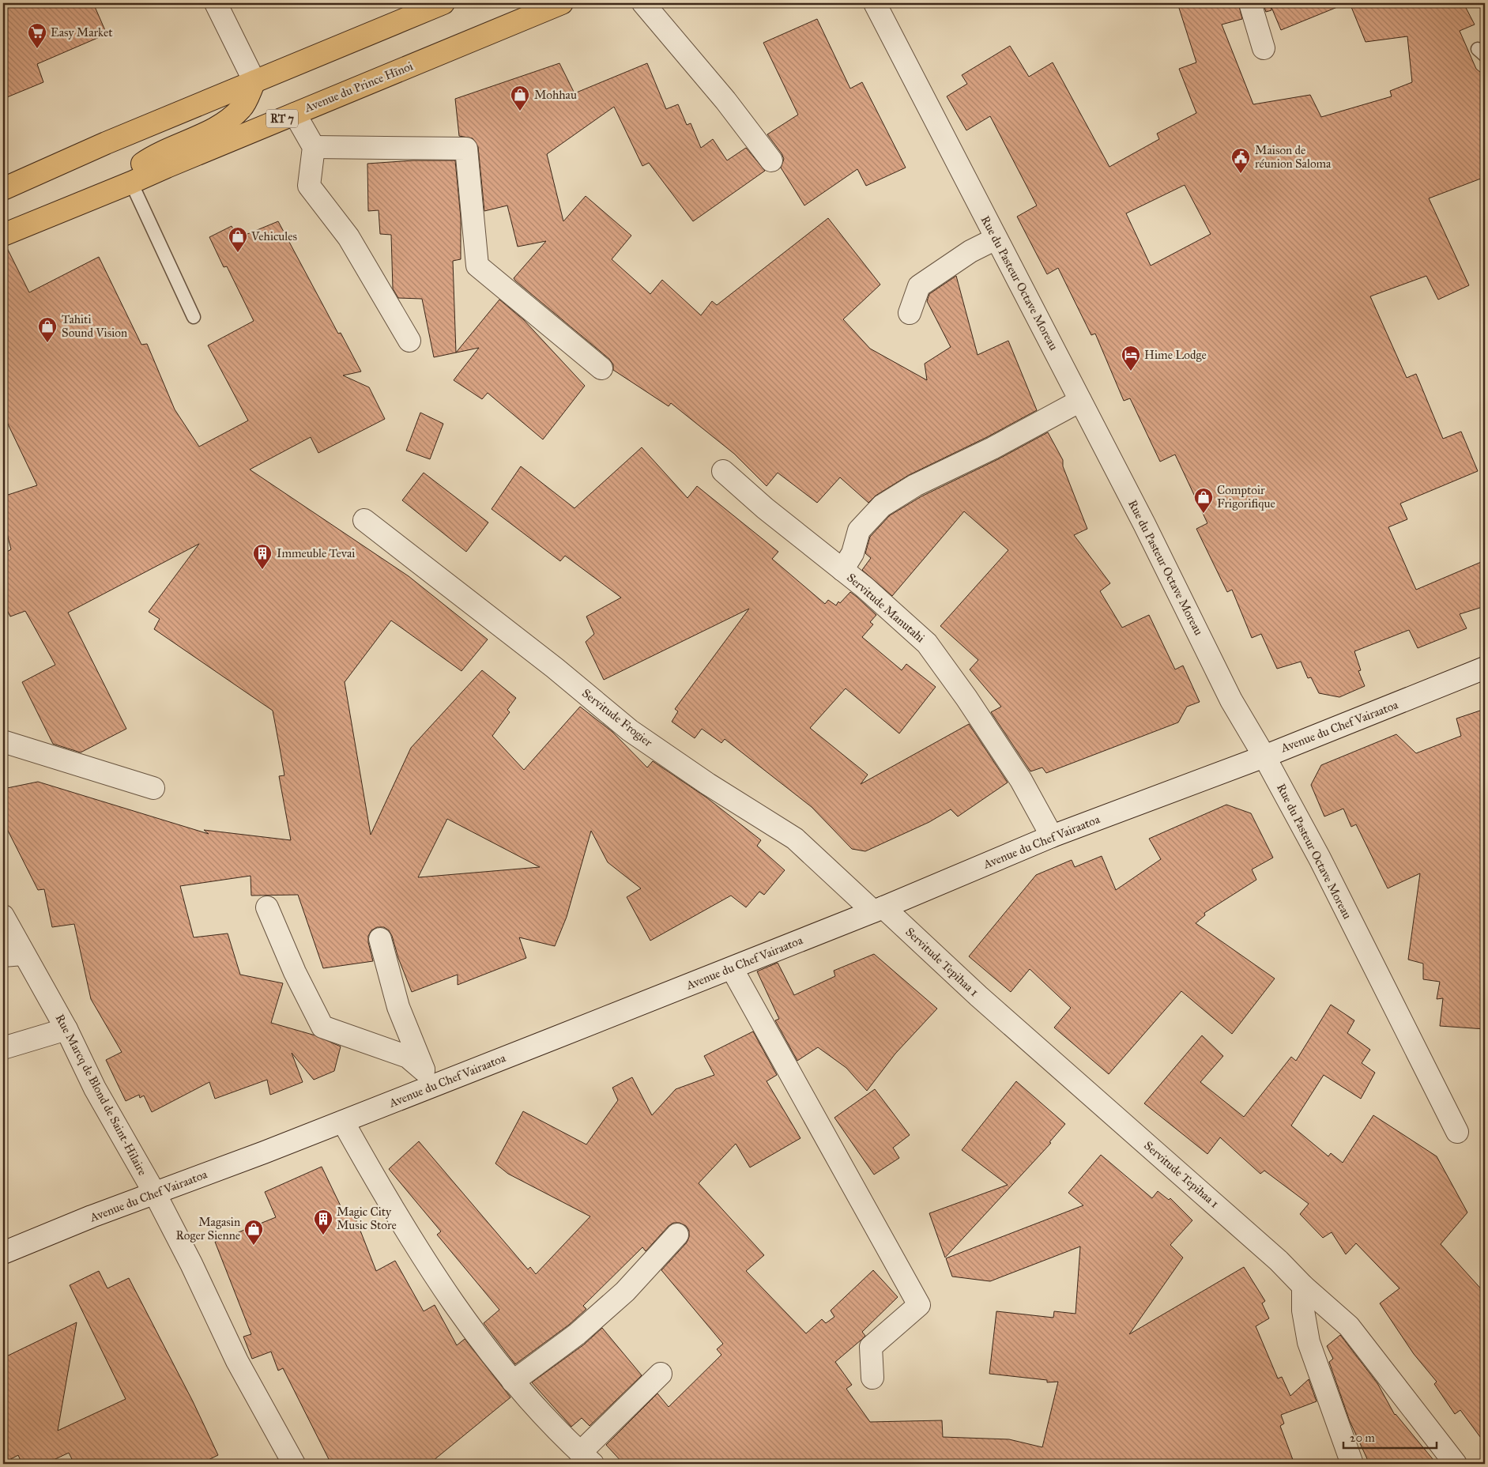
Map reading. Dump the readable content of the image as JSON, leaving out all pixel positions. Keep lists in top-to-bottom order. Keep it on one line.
{"streets":{"main road":["Avenue du Prince Hīnoi","RT 7"],"street":["Rue du Pasteur Octave Moreau","Servitude Manutahi","Servitude Frogier","Avenue du Chef Vairaatoa","Servitude Tepihaa 1","Rue Marcq de Blond de Saint-Hilaire"]},"crossings":[["Rue du Pasteur Octave Moreau","Avenue du Chef Vairaatoa"],["Servitude Manutahi","Avenue du Chef Vairaatoa"],["Servitude Frogier","Avenue du Chef Vairaatoa"],["Servitude Frogier","Servitude Tepihaa 1"],["Avenue du Chef Vairaatoa","Servitude Tepihaa 1"],["Avenue du Chef Vairaatoa","Rue Marcq de Blond de Saint-Hilaire"]],"places":{"supermarket":["Easy Market"],"shop":["Mohhau","Vehicules","Tahiti Sound Vision","Comptoir Frigorifique","Magasin Roger Sienne"],"public building":["Maison de réunion Saloma"],"hotel":["Hime Lodge"],"building":["Immeuble Tevai","Magic City Music Store"]},"scale_bar":"20 m"}
